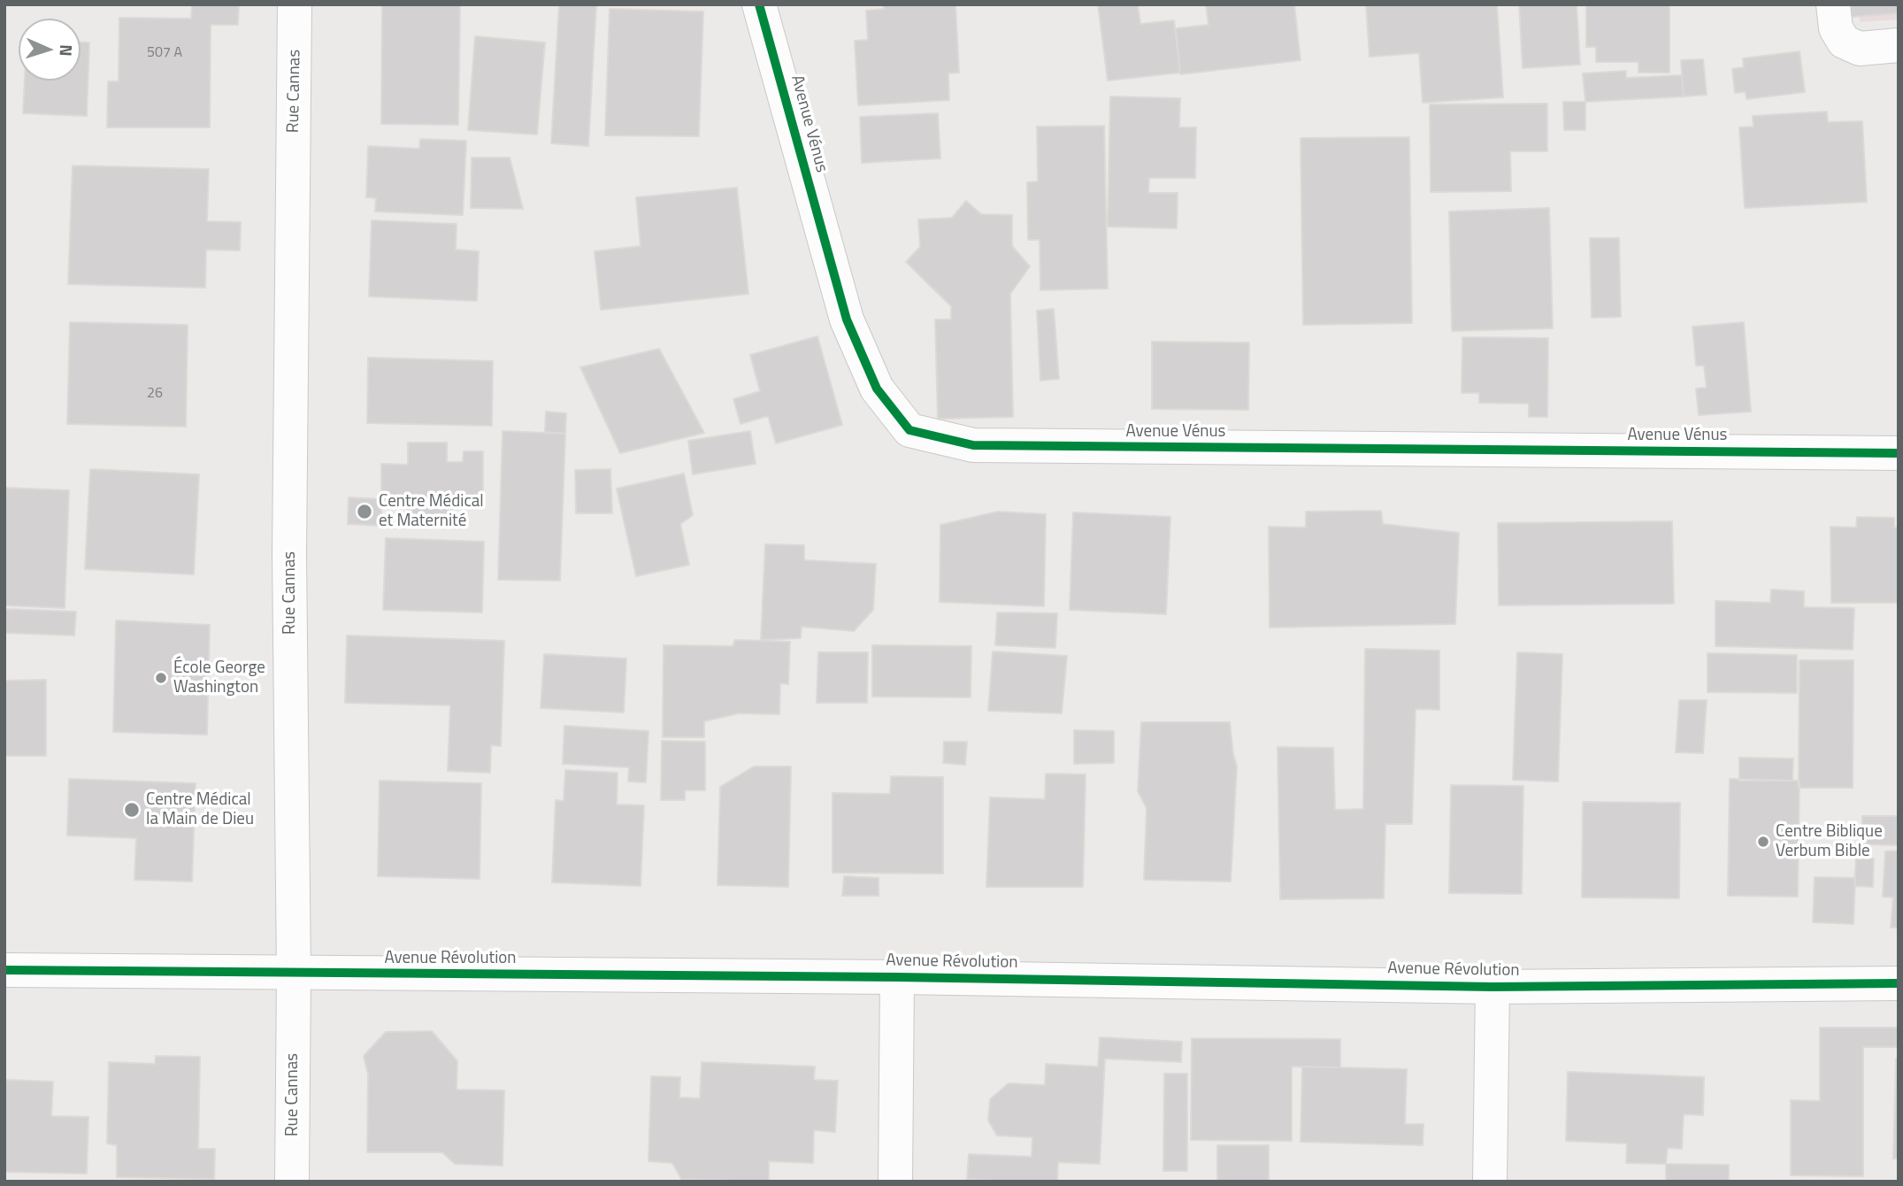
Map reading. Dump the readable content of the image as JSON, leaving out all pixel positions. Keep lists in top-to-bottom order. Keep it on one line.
{"streets":{"street":["Rue Cannas","Avenue Vénus","Avenue Révolution"]},"crossings":[["Rue Cannas","Avenue Révolution"]],"places":["Centre Médical et Maternité","École George Washington","Centre Médical la Main de Dieu","Centre Biblique Verbum Bible"],"house_numbers":["507 A","26"],"north":"right"}
